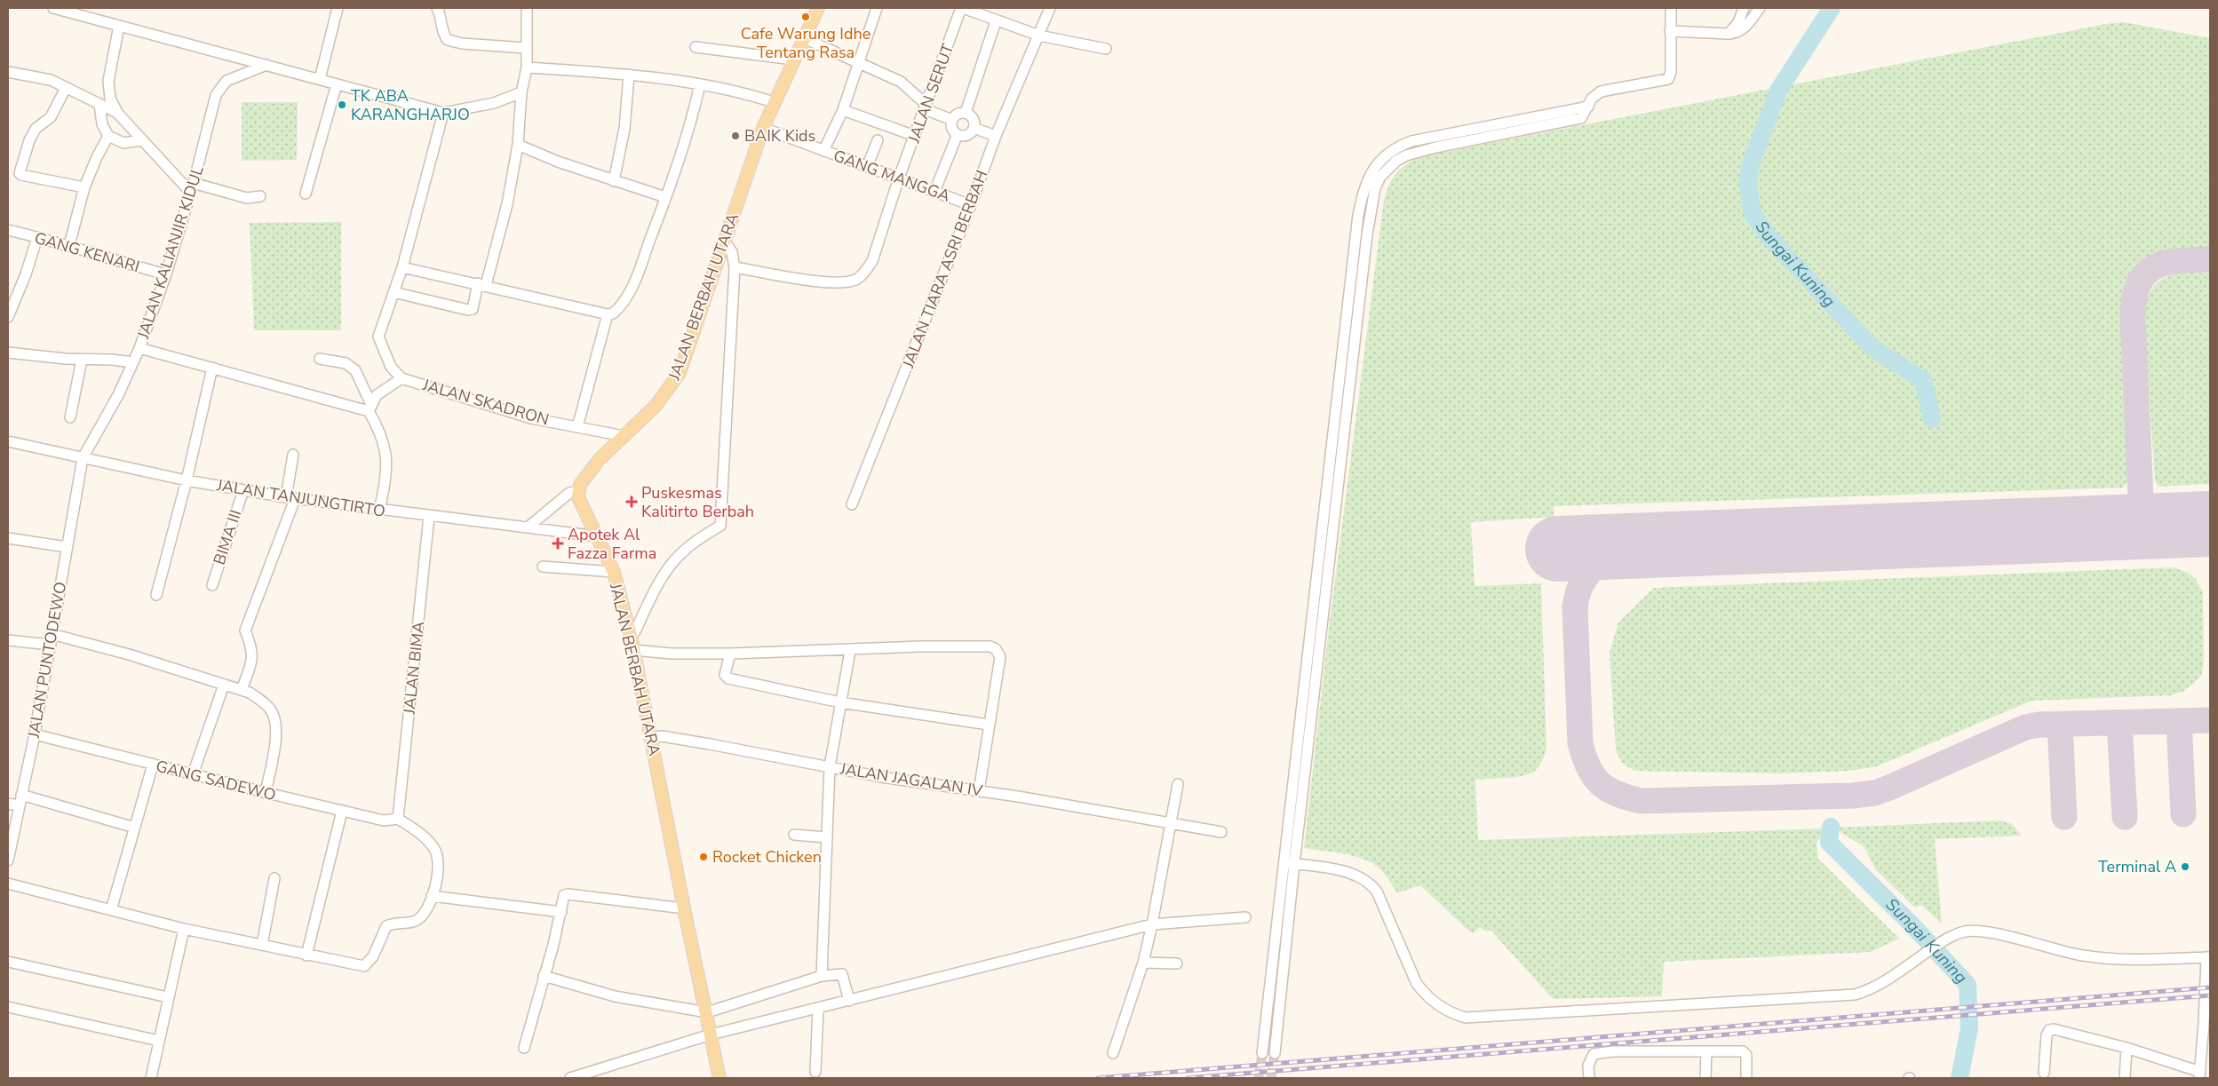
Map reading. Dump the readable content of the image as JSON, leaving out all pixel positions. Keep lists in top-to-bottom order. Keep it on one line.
{"streets":{"main road":["JALAN BERBAH UTARA"],"street":["JALAN SERUT","GANG MANGGA","GANG KENARI","JALAN KALIANJIR KIDUL","JALAN TIARA ASRI BERBAH","JALAN SKADRON","JALAN TANJUNGTIRTO","BIMA III","JALAN PUNTODEWO","JALAN BIMA","JALAN JAGALAN IV","GANG SADEWO"]},"crossings":[["JALAN SERUT","GANG MANGGA"],["GANG MANGGA","JALAN TIARA ASRI BERBAH"],["GANG MANGGA","JALAN BERBAH UTARA"],["GANG KENARI","JALAN KALIANJIR KIDUL"],["JALAN KALIANJIR KIDUL","JALAN TANJUNGTIRTO"],["JALAN KALIANJIR KIDUL","JALAN PUNTODEWO"],["JALAN BERBAH UTARA","JALAN SKADRON"],["JALAN BERBAH UTARA","JALAN TANJUNGTIRTO"],["JALAN BERBAH UTARA","JALAN JAGALAN IV"],["JALAN TANJUNGTIRTO","BIMA III"],["JALAN TANJUNGTIRTO","JALAN PUNTODEWO"],["JALAN TANJUNGTIRTO","JALAN BIMA"],["JALAN PUNTODEWO","GANG SADEWO"],["JALAN BIMA","GANG SADEWO"]],"water":["Sungai Kuning"],"places":{"other":["Cafe Warung Idhe Tentang Rasa","TK ABA KARANGHARJO","BAIK Kids","Rocket Chicken","Terminal A"],"health":["Puskesmas Kalitirto Berbah","Apotek Al Fazza Farma"]}}
